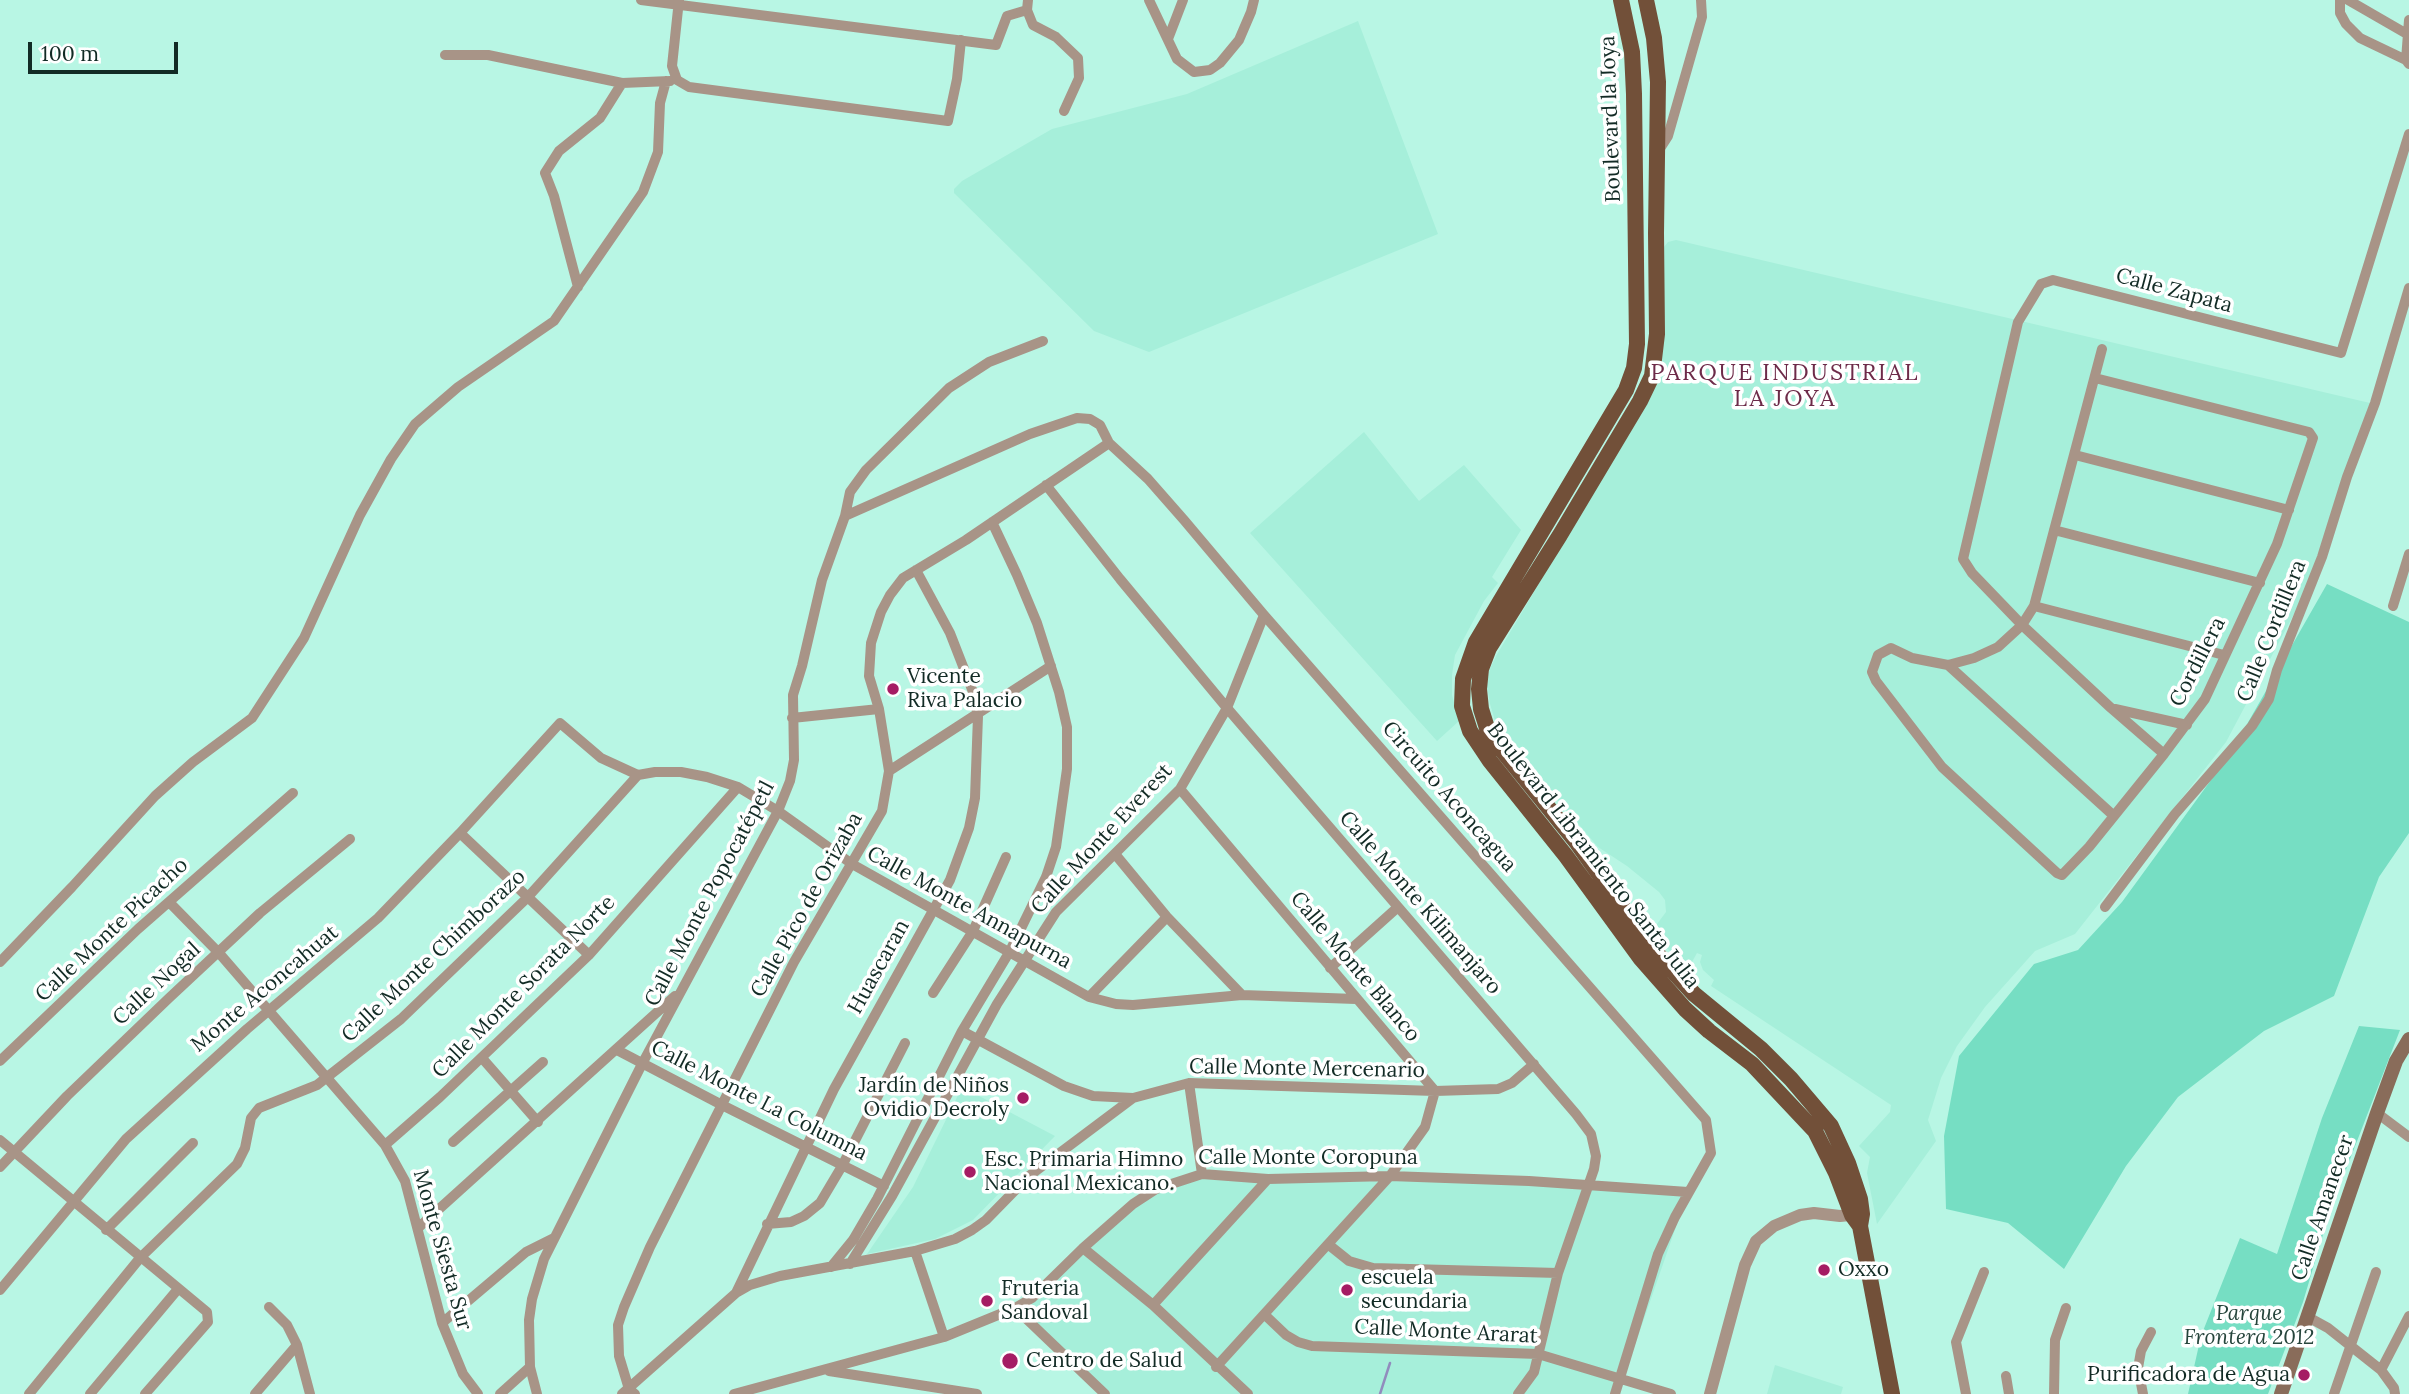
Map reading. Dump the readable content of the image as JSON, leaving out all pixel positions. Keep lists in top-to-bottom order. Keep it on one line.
{"streets":{"main road":["Boulevard la Joya","Boulevard Libramiento Santa Julia","Calle Amanecer"],"street":["Calle Zapata","Calle Cordillera","Cordillera","Circuito Aconcagua","Calle Monte Everest","Calle Monte Popocatépetl","Calle Monte Kilimanjaro","Calle Pico de Orizaba","Calle Monte Annapurna","Calle Monte Picacho","Calle Monte Chimborazo","Huascaran","Calle Monte Blanco","Calle Nogal","Calle Monte Sorata Norte","Monte Aconcahuat","Calle Monte Mercenario","Calle Monte La Columna","Calle Monte Coropuna","Monte Siesta Sur","Calle Monte Ararat"]},"crossings":[["Boulevard la Joya","Boulevard Libramiento Santa Julia"],["Circuito Aconcagua","Calle Monte Everest"],["Circuito Aconcagua","Calle Pico de Orizaba"],["Circuito Aconcagua","Calle Monte Coropuna"],["Circuito Aconcagua","Calle Monte Ararat"],["Calle Monte Everest","Calle Monte Kilimanjaro"],["Calle Monte Everest","Calle Monte Annapurna"],["Calle Monte Everest","Calle Monte Blanco"],["Calle Monte Everest","Calle Monte Mercenario"],["Calle Monte Popocatépetl","Calle Monte Annapurna"],["Calle Monte Popocatépetl","Calle Monte La Columna"],["Calle Monte Kilimanjaro","Calle Pico de Orizaba"],["Calle Monte Kilimanjaro","Calle Monte Mercenario"],["Calle Monte Kilimanjaro","Calle Monte Coropuna"],["Calle Monte Kilimanjaro","Calle Monte Ararat"],["Calle Pico de Orizaba","Calle Monte Annapurna"],["Calle Pico de Orizaba","Huascaran"],["Calle Pico de Orizaba","Calle Monte Mercenario"],["Calle Pico de Orizaba","Calle Monte La Columna"],["Calle Monte Annapurna","Calle Monte Chimborazo"],["Calle Monte Annapurna","Huascaran"],["Calle Monte Annapurna","Calle Monte Blanco"],["Calle Monte Annapurna","Calle Monte Sorata Norte"],["Calle Monte Annapurna","Monte Aconcahuat"],["Calle Monte Picacho","Monte Siesta Sur"],["Calle Monte Chimborazo","Monte Siesta Sur"],["Huascaran","Calle Monte Mercenario"],["Huascaran","Calle Monte La Columna"],["Calle Monte Blanco","Calle Monte Mercenario"],["Calle Nogal","Monte Siesta Sur"],["Calle Monte Sorata Norte","Monte Siesta Sur"],["Monte Aconcahuat","Monte Siesta Sur"]],"districts":["PARQUE INDUSTRIAL LA JOYA"],"parks":["Parque Frontera 2012"],"places":["Vicente Riva Palacio","Jardín de Niños Ovidio Decroly","Esc. Primaria Himno Nacional Mexicano.","Oxxo","escuela secundaria","Fruteria Sandoval","Centro de Salud","Purificadora de Agua"],"scale_bar":"100 m"}
